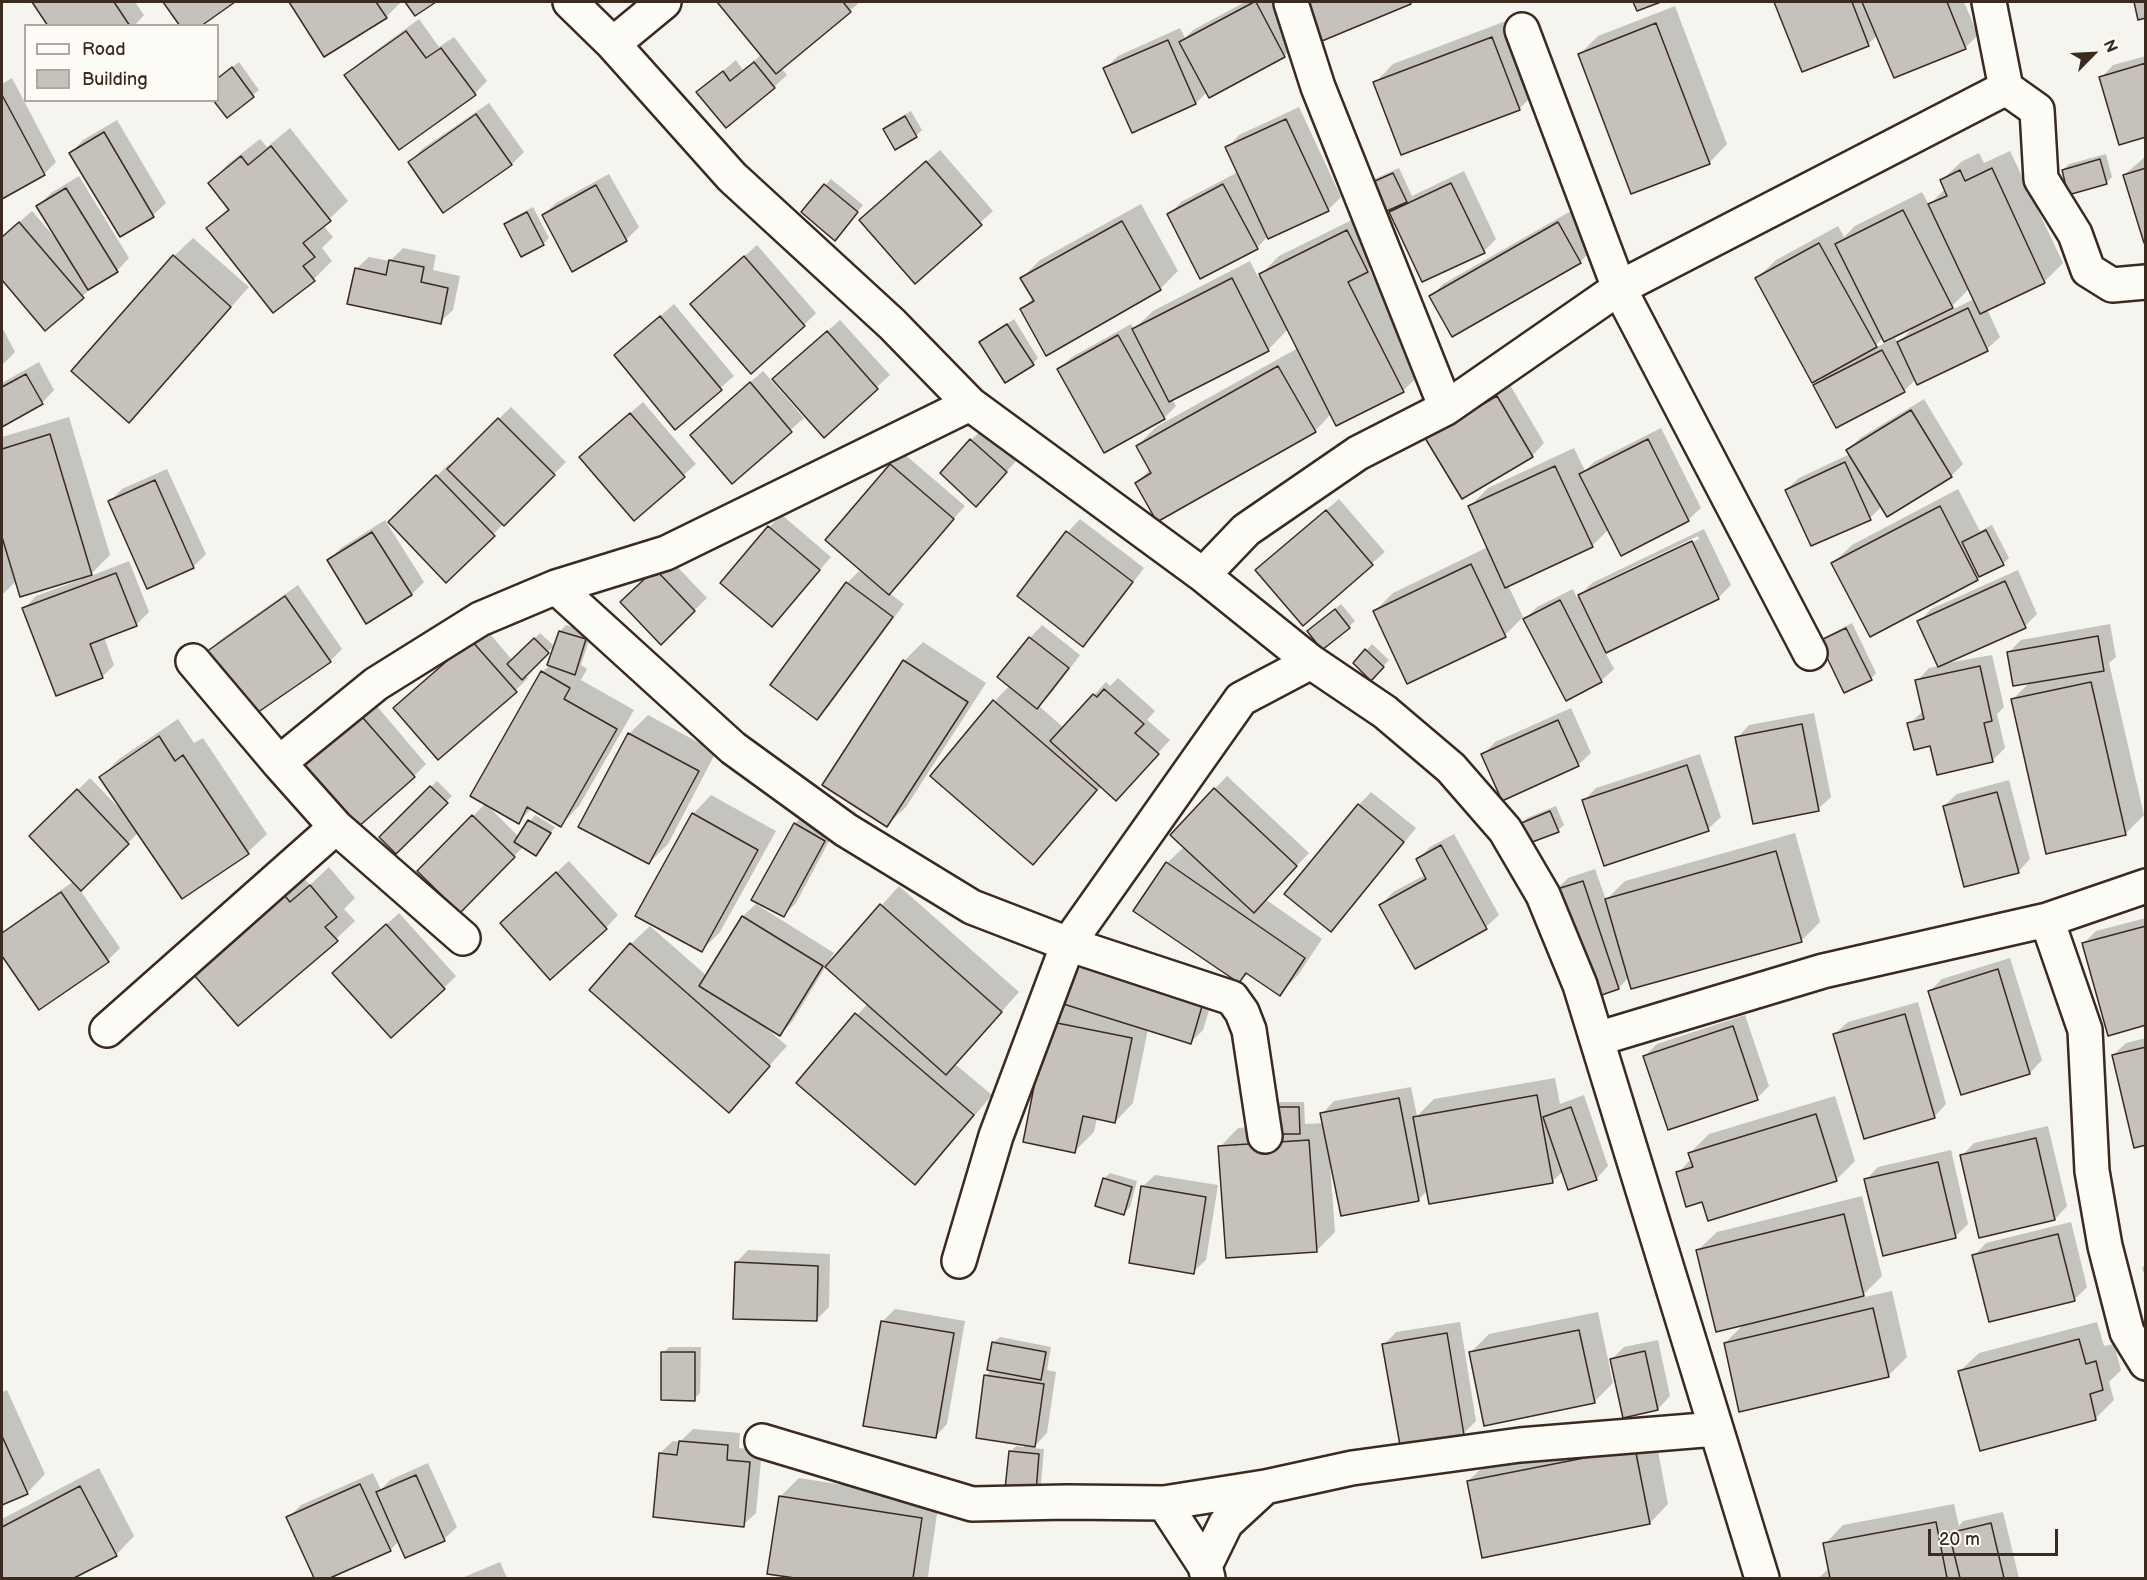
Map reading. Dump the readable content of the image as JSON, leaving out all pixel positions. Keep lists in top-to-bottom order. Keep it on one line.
{"legend":["Road","Building"],"scale_bar":"20 m","north":"top right"}
